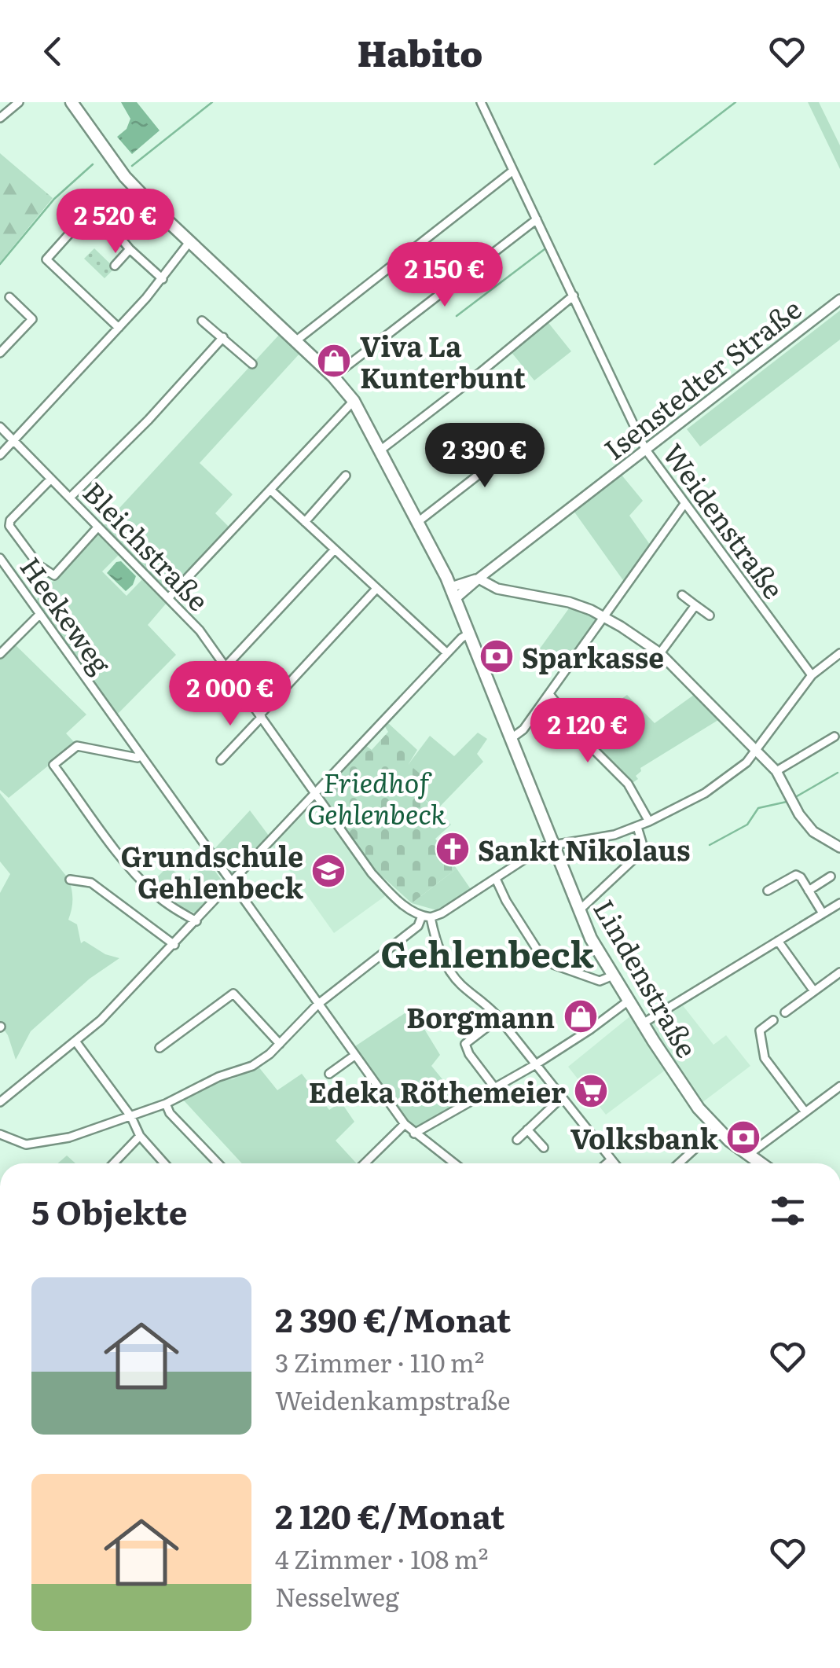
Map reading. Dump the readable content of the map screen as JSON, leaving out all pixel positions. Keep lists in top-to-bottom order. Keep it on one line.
{"streets":{"main road":["Isenstedter Straße","Lindenstraße"],"street":["Weidenstraße","Bleichstraße","Heekeweg"]},"crossings":[["Isenstedter Straße","Weidenstraße"],["Isenstedter Straße","Lindenstraße"]],"districts":["Gehlenbeck"],"parks":["Friedhof Gehlenbeck"],"places":{"shop":["Viva La Kunterbunt","Borgmann"],"bank":["Sparkasse","Volksbank"],"church":["Sankt Nikolaus"],"school or university":["Grundschule Gehlenbeck"],"supermarket":["Edeka Röthemeier"]},"page":{"header":"Habito","price":["2 520 €","2 150 €","2 390 €","2 000 €","2 120 €"],"heading":"5 Objekte","list":[{"name":"2 390 €/Monat","note":"3 Zimmer · 110 m² · Weidenkampstraße"},{"name":"2 120 €/Monat","note":"4 Zimmer · 108 m² · Nesselweg"}]}}
